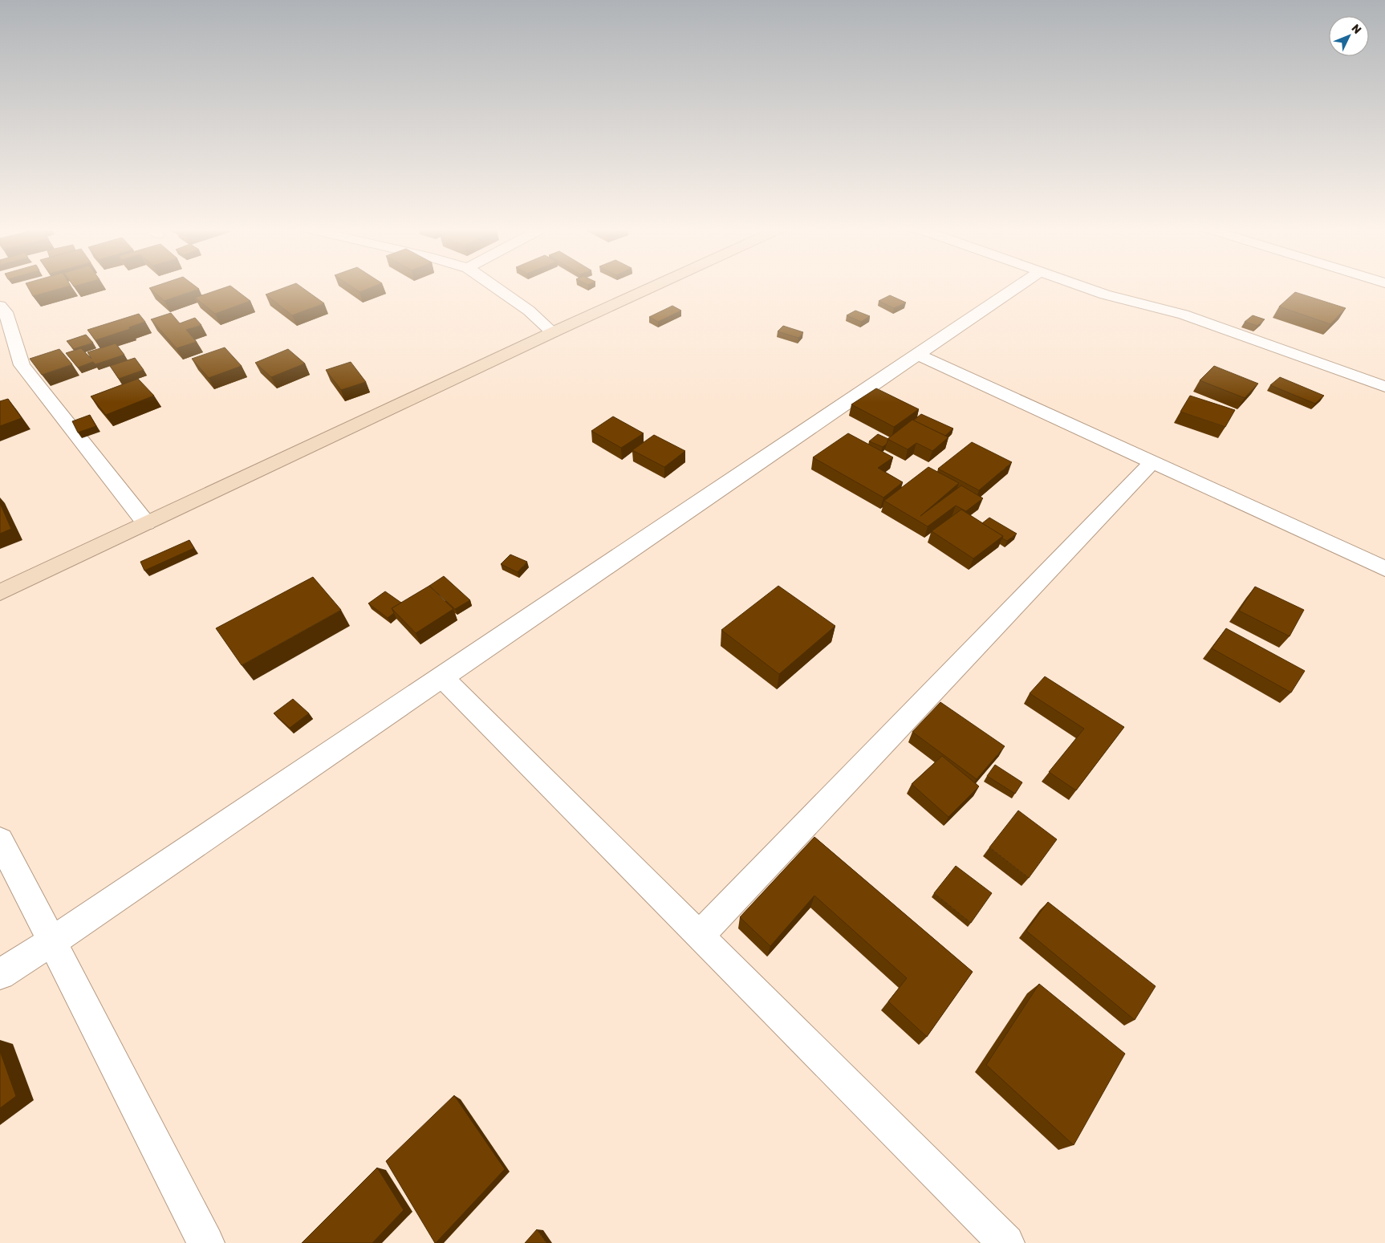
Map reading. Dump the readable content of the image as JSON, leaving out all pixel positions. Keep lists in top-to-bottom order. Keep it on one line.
{"north":"top right"}
